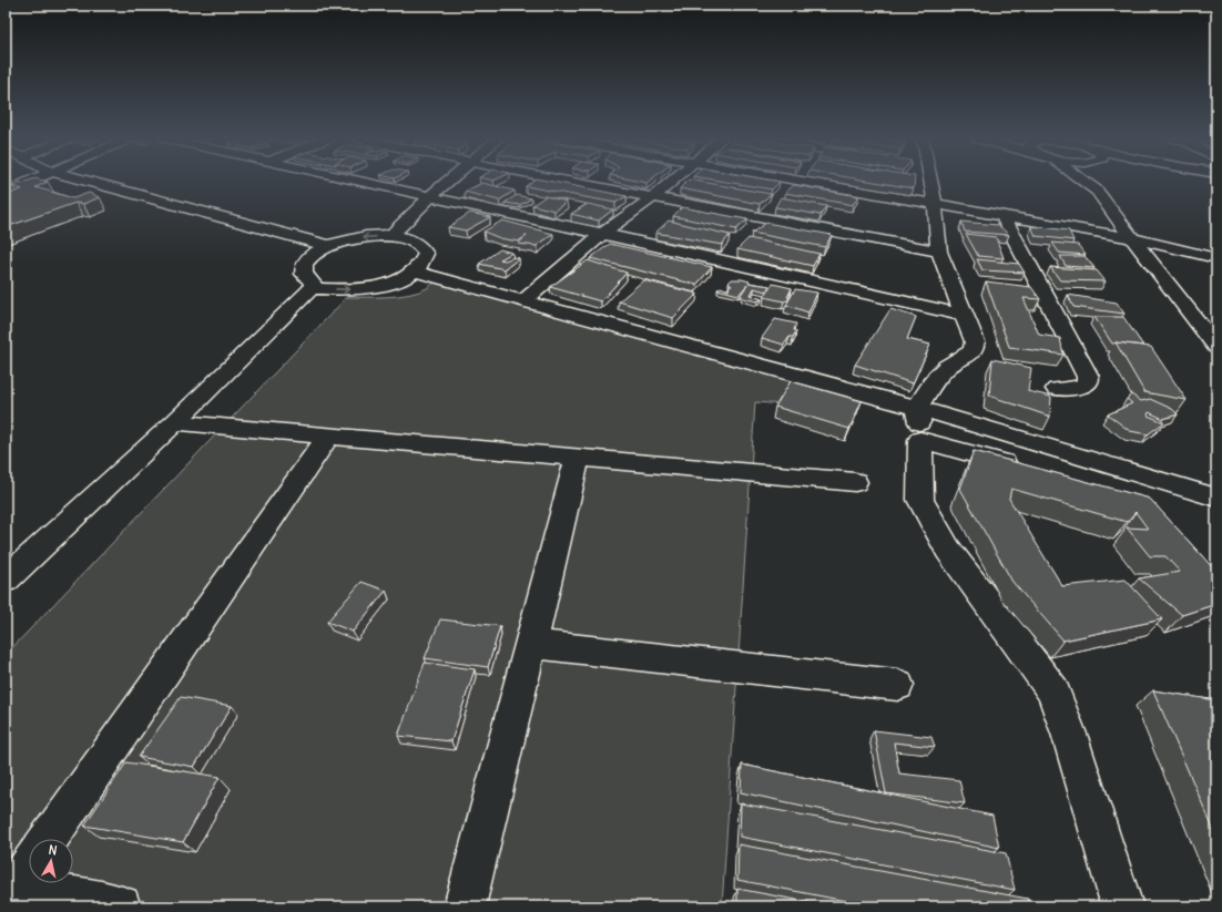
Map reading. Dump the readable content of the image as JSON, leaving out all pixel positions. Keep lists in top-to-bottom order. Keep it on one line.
{"north":"top"}
